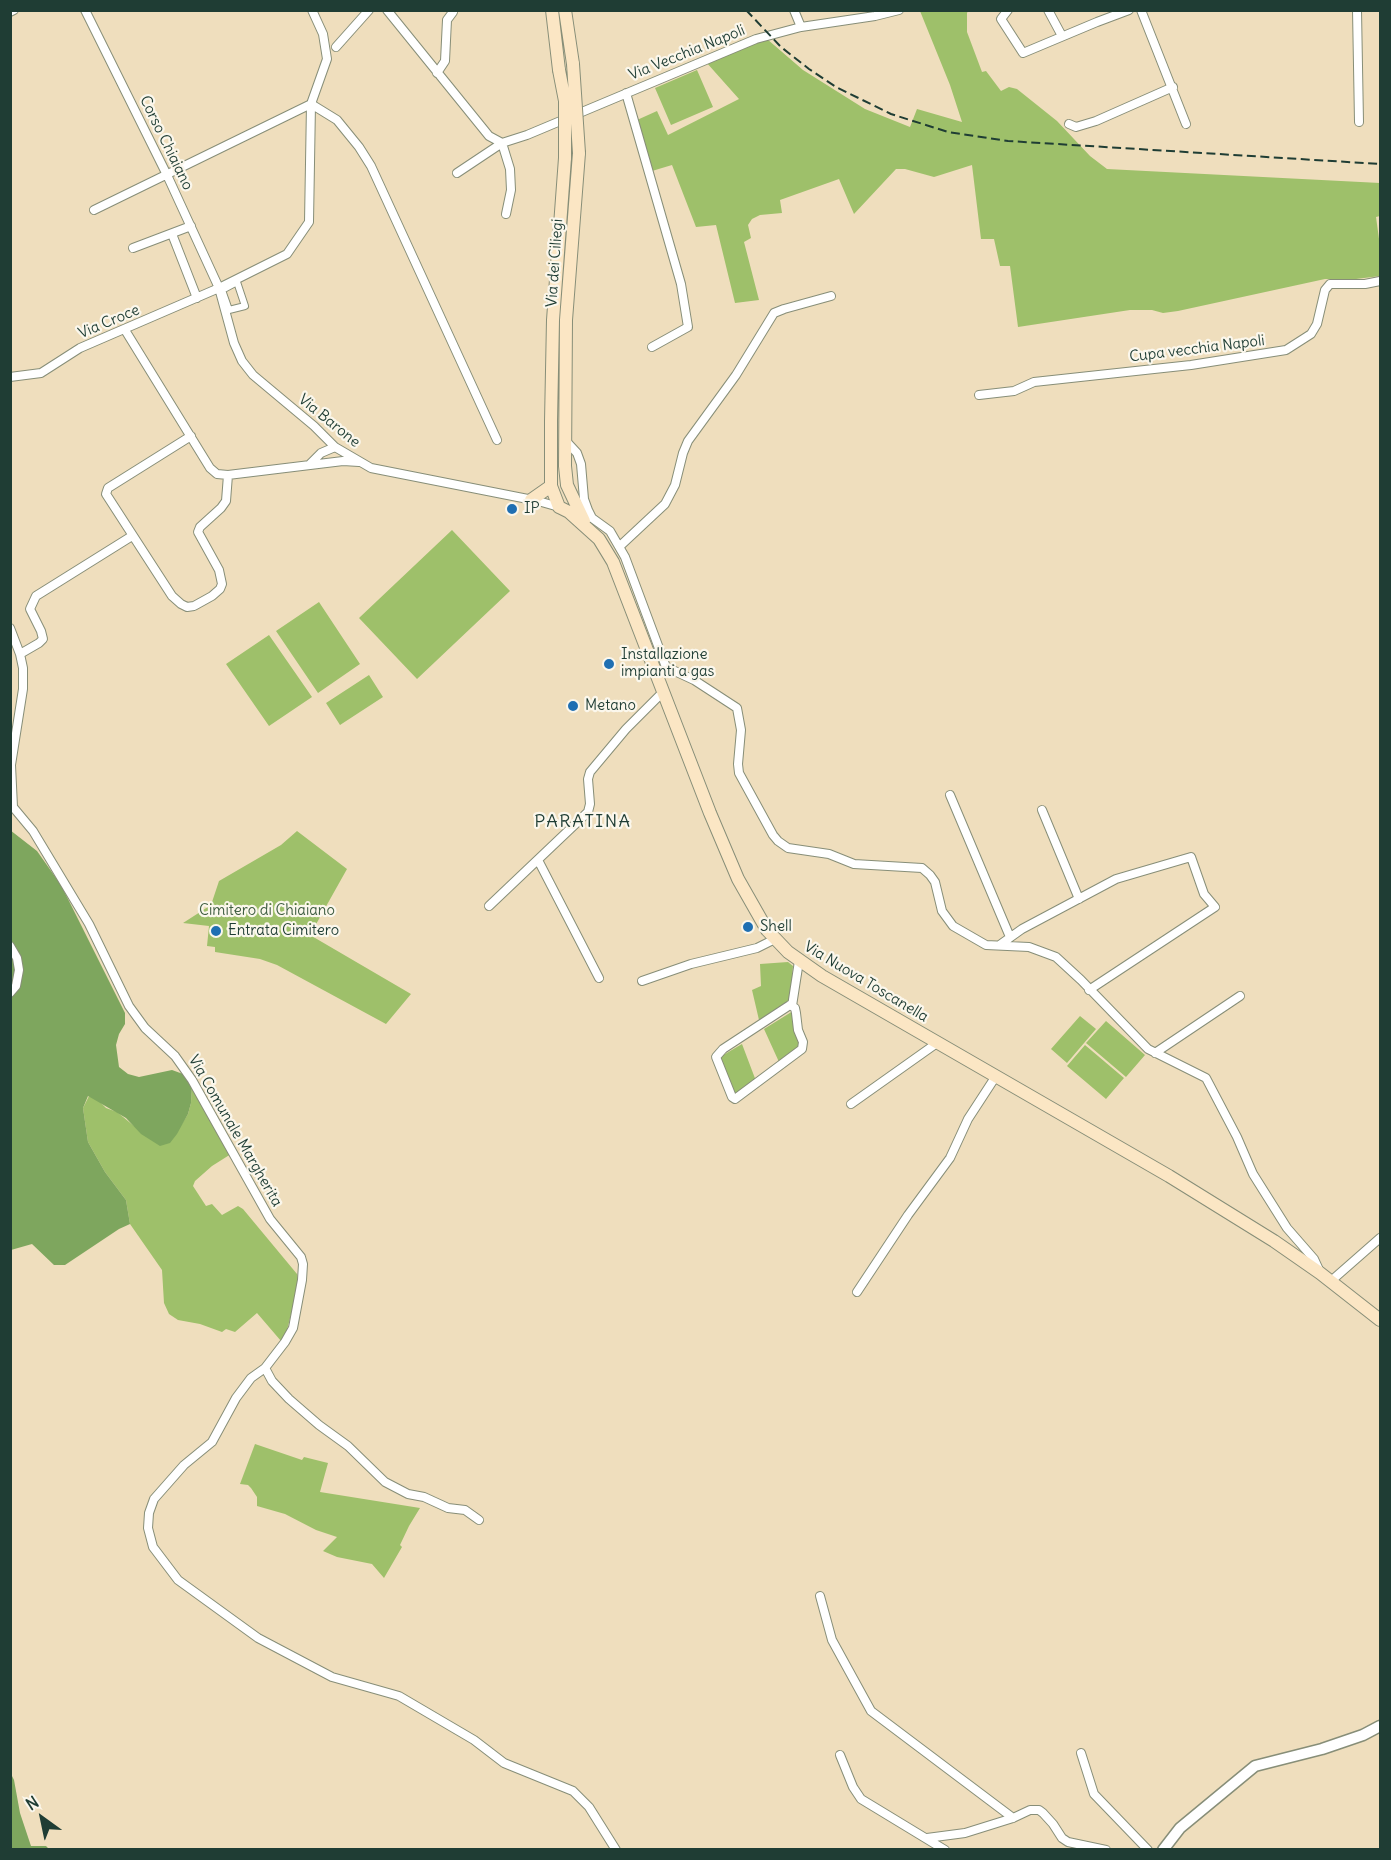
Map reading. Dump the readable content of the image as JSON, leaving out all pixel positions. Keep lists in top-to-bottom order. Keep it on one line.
{"streets":{"main road":["Via dei Ciliegi","Via Nuova Toscanella"],"street":["Via Vecchia Napoli","Corso Chiaiano","Via Croce","Cupa vecchia Napoli","Via Barone","Via Comunale Margherita"]},"crossings":[["Corso Chiaiano","Via Croce"],["Corso Chiaiano","Via Barone"],["Via dei Ciliegi","Via Barone"],["Via dei Ciliegi","Via Nuova Toscanella"],["Via Croce","Via Barone"],["Via Barone","Via Nuova Toscanella"]],"districts":["PARATINA"],"parks":["Cimitero di Chiaiano"],"places":["IP","Installazione impianti a gas","Metano","Shell","Entrata Cimitero"],"north":"top left"}
